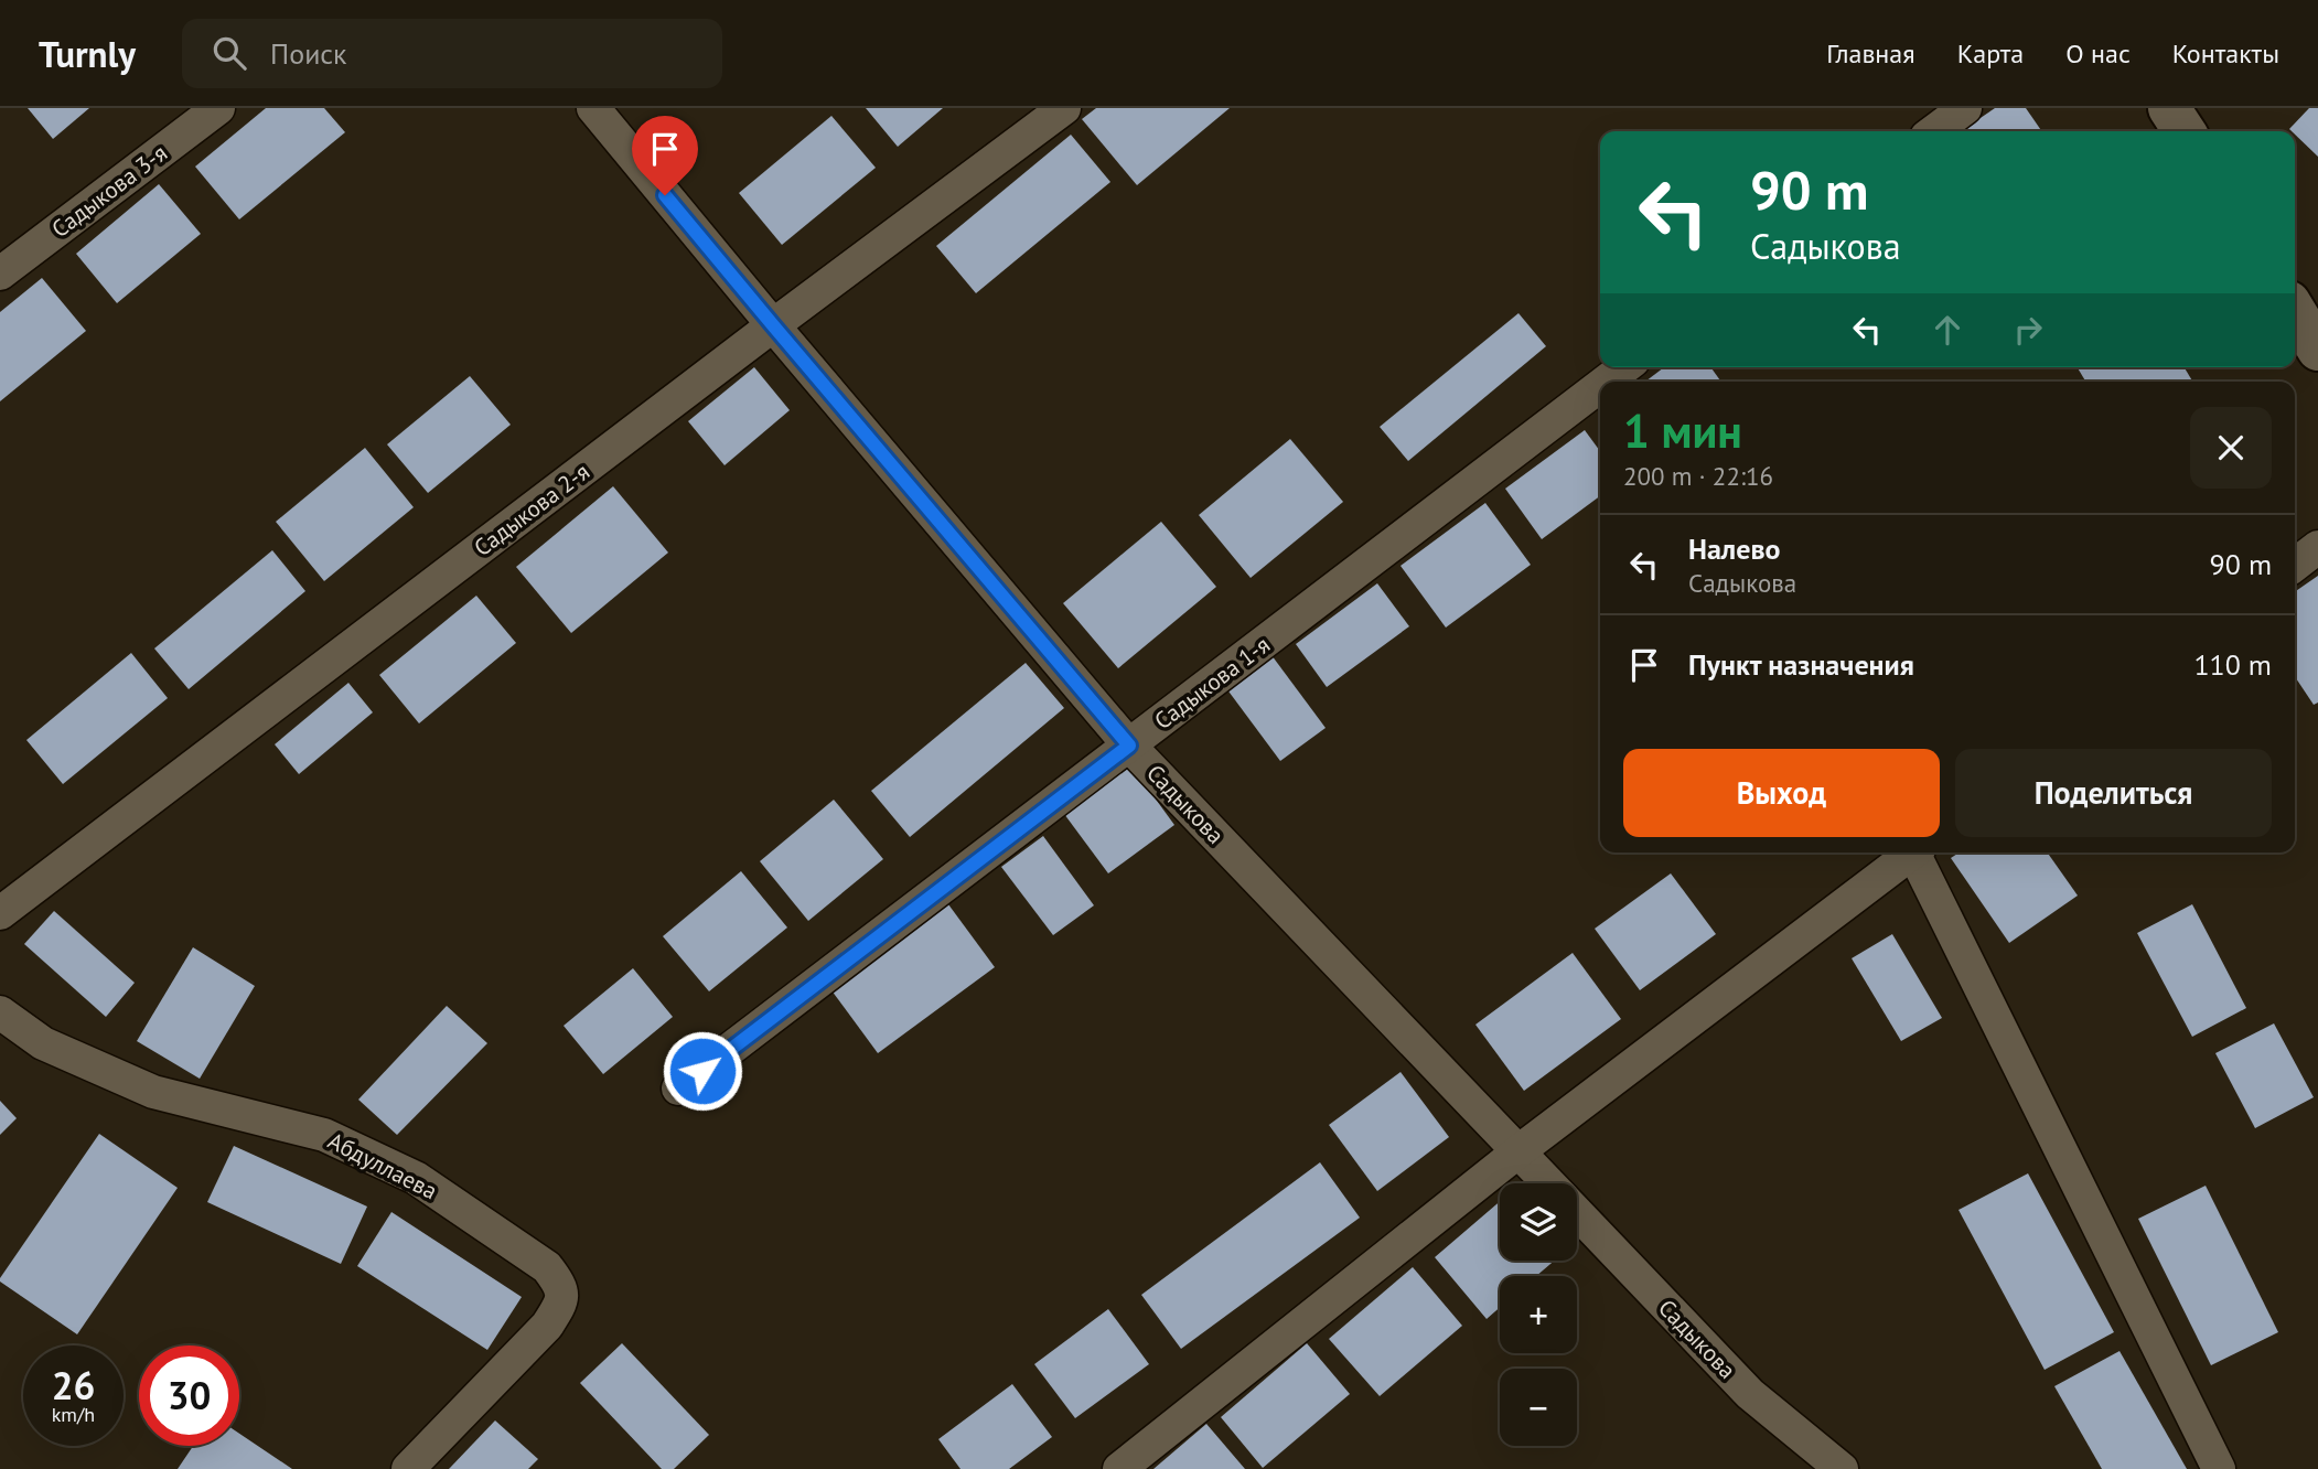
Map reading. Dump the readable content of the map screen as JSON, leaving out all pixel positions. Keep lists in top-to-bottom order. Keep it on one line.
{"streets":{"street":["Садыкова 3-я","Садыкова 2-я","Садыкова 1-я","Садыкова","Абдуллаева"]},"crossings":[["Садыкова 2-я","Садыкова"],["Садыкова 1-я","Садыкова"]],"page":{"header":"Turnly","search":"Поиск","nav":["Главная","Карта","О нас","Контакты"],"turn":["90 m","Садыкова"],"heading":["1 мин","200 m · 22:16"],"list":[{"name":"Налево","note":"Садыкова","value":"90 m"},{"name":"Пункт назначения","value":"110 m"}],"buttons":["Выход","Поделиться"],"map_buttons":["+","−"],"speed":"26 km/h","limit":"30"}}
